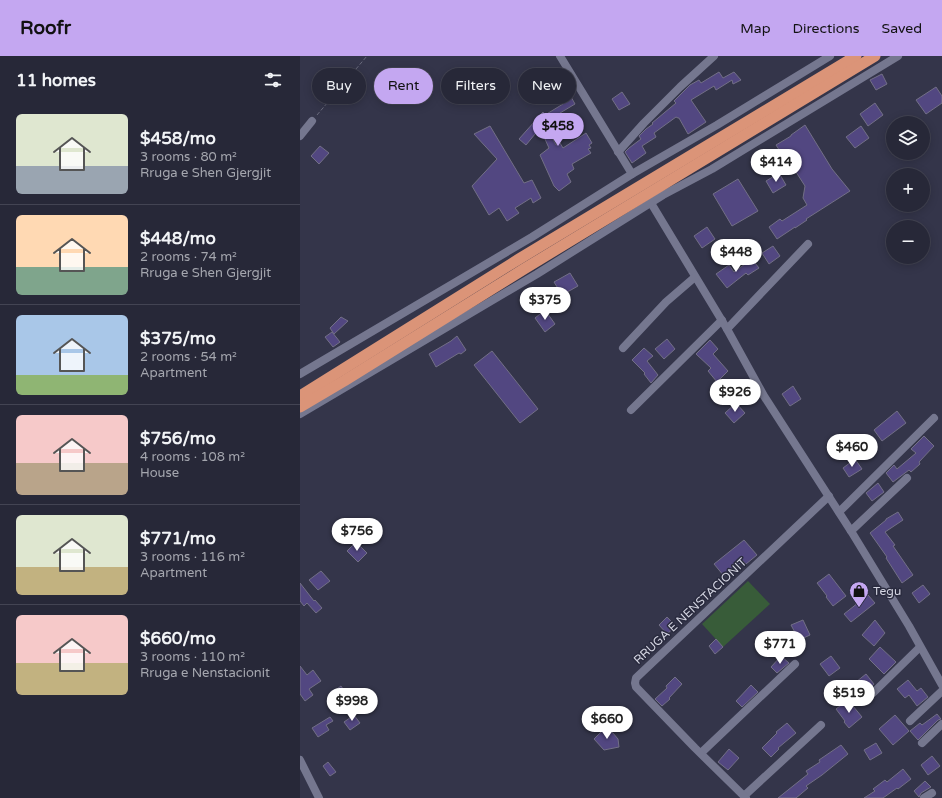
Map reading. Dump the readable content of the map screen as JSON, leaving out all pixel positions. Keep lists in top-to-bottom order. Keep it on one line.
{"streets":{"street":["RRUGA E NENSTACIONIT"]},"places":{"shop":["Tegu"]},"page":{"header":"Roofr","nav":["Map","Directions","Saved"],"heading":"11 homes","chip":["Buy","Rent","Filters","New"],"list":[{"name":"$458/mo","note":"3 rooms · 80 m² · Rruga e Shen Gjergjit"},{"name":"$448/mo","note":"2 rooms · 74 m² · Rruga e Shen Gjergjit"},{"name":"$375/mo","note":"2 rooms · 54 m² · Apartment"},{"name":"$756/mo","note":"4 rooms · 108 m² · House"},{"name":"$771/mo","note":"3 rooms · 116 m² · Apartment"},{"name":"$660/mo","note":"3 rooms · 110 m² · Rruga e Nenstacionit"}],"price":["$458","$414","$448","$375","$926","$460","$756","$771","$519","$998","$660"],"map_buttons":["+","−"]}}
